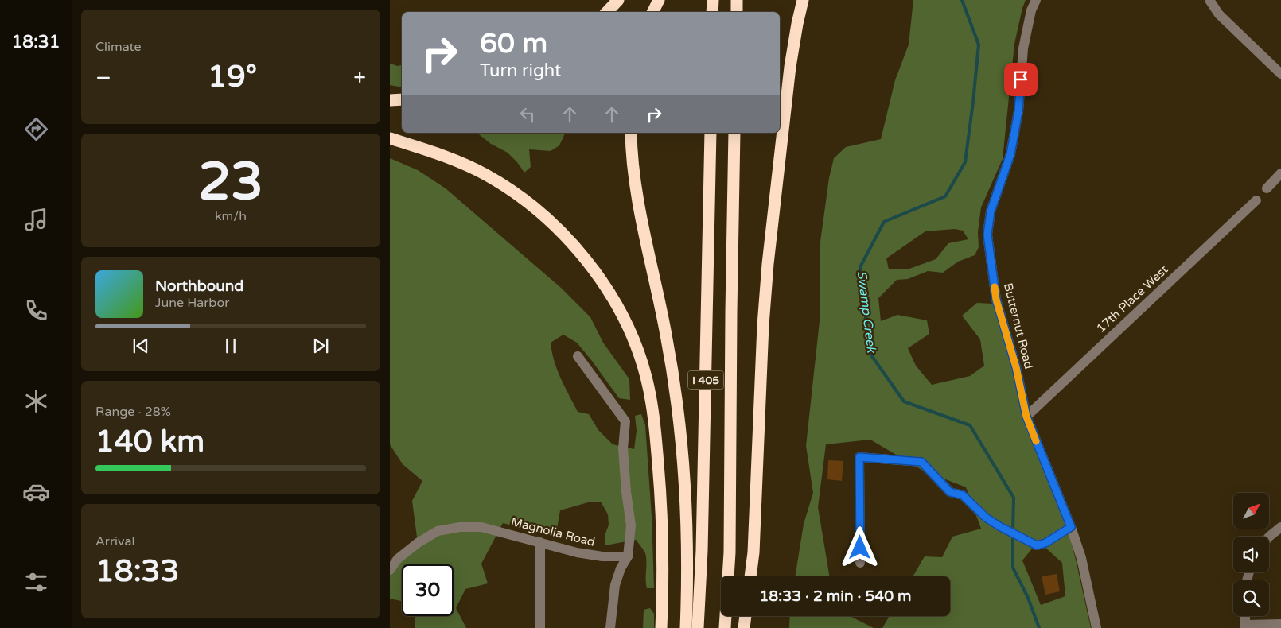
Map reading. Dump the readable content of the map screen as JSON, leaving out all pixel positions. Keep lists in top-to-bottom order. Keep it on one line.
{"streets":{"highway":["I 405"],"street":["17th Place West","Butternut Road","Magnolia Road"]},"crossings":[["17th Place West","Butternut Road"]],"water":["Swamp Creek"],"north":"top right","page":{"tabs":"18:31","tile":["Climate",["23","km/h"],["Range · 28%","140 km"],["Arrival","18:33"]],"turn":["60 m","Turn right"],"heat":["−","19°","+"],"song":["Northbound","June Harbor"],"limit":"30","trip":"18:33 · 2 min · 540 m"}}
